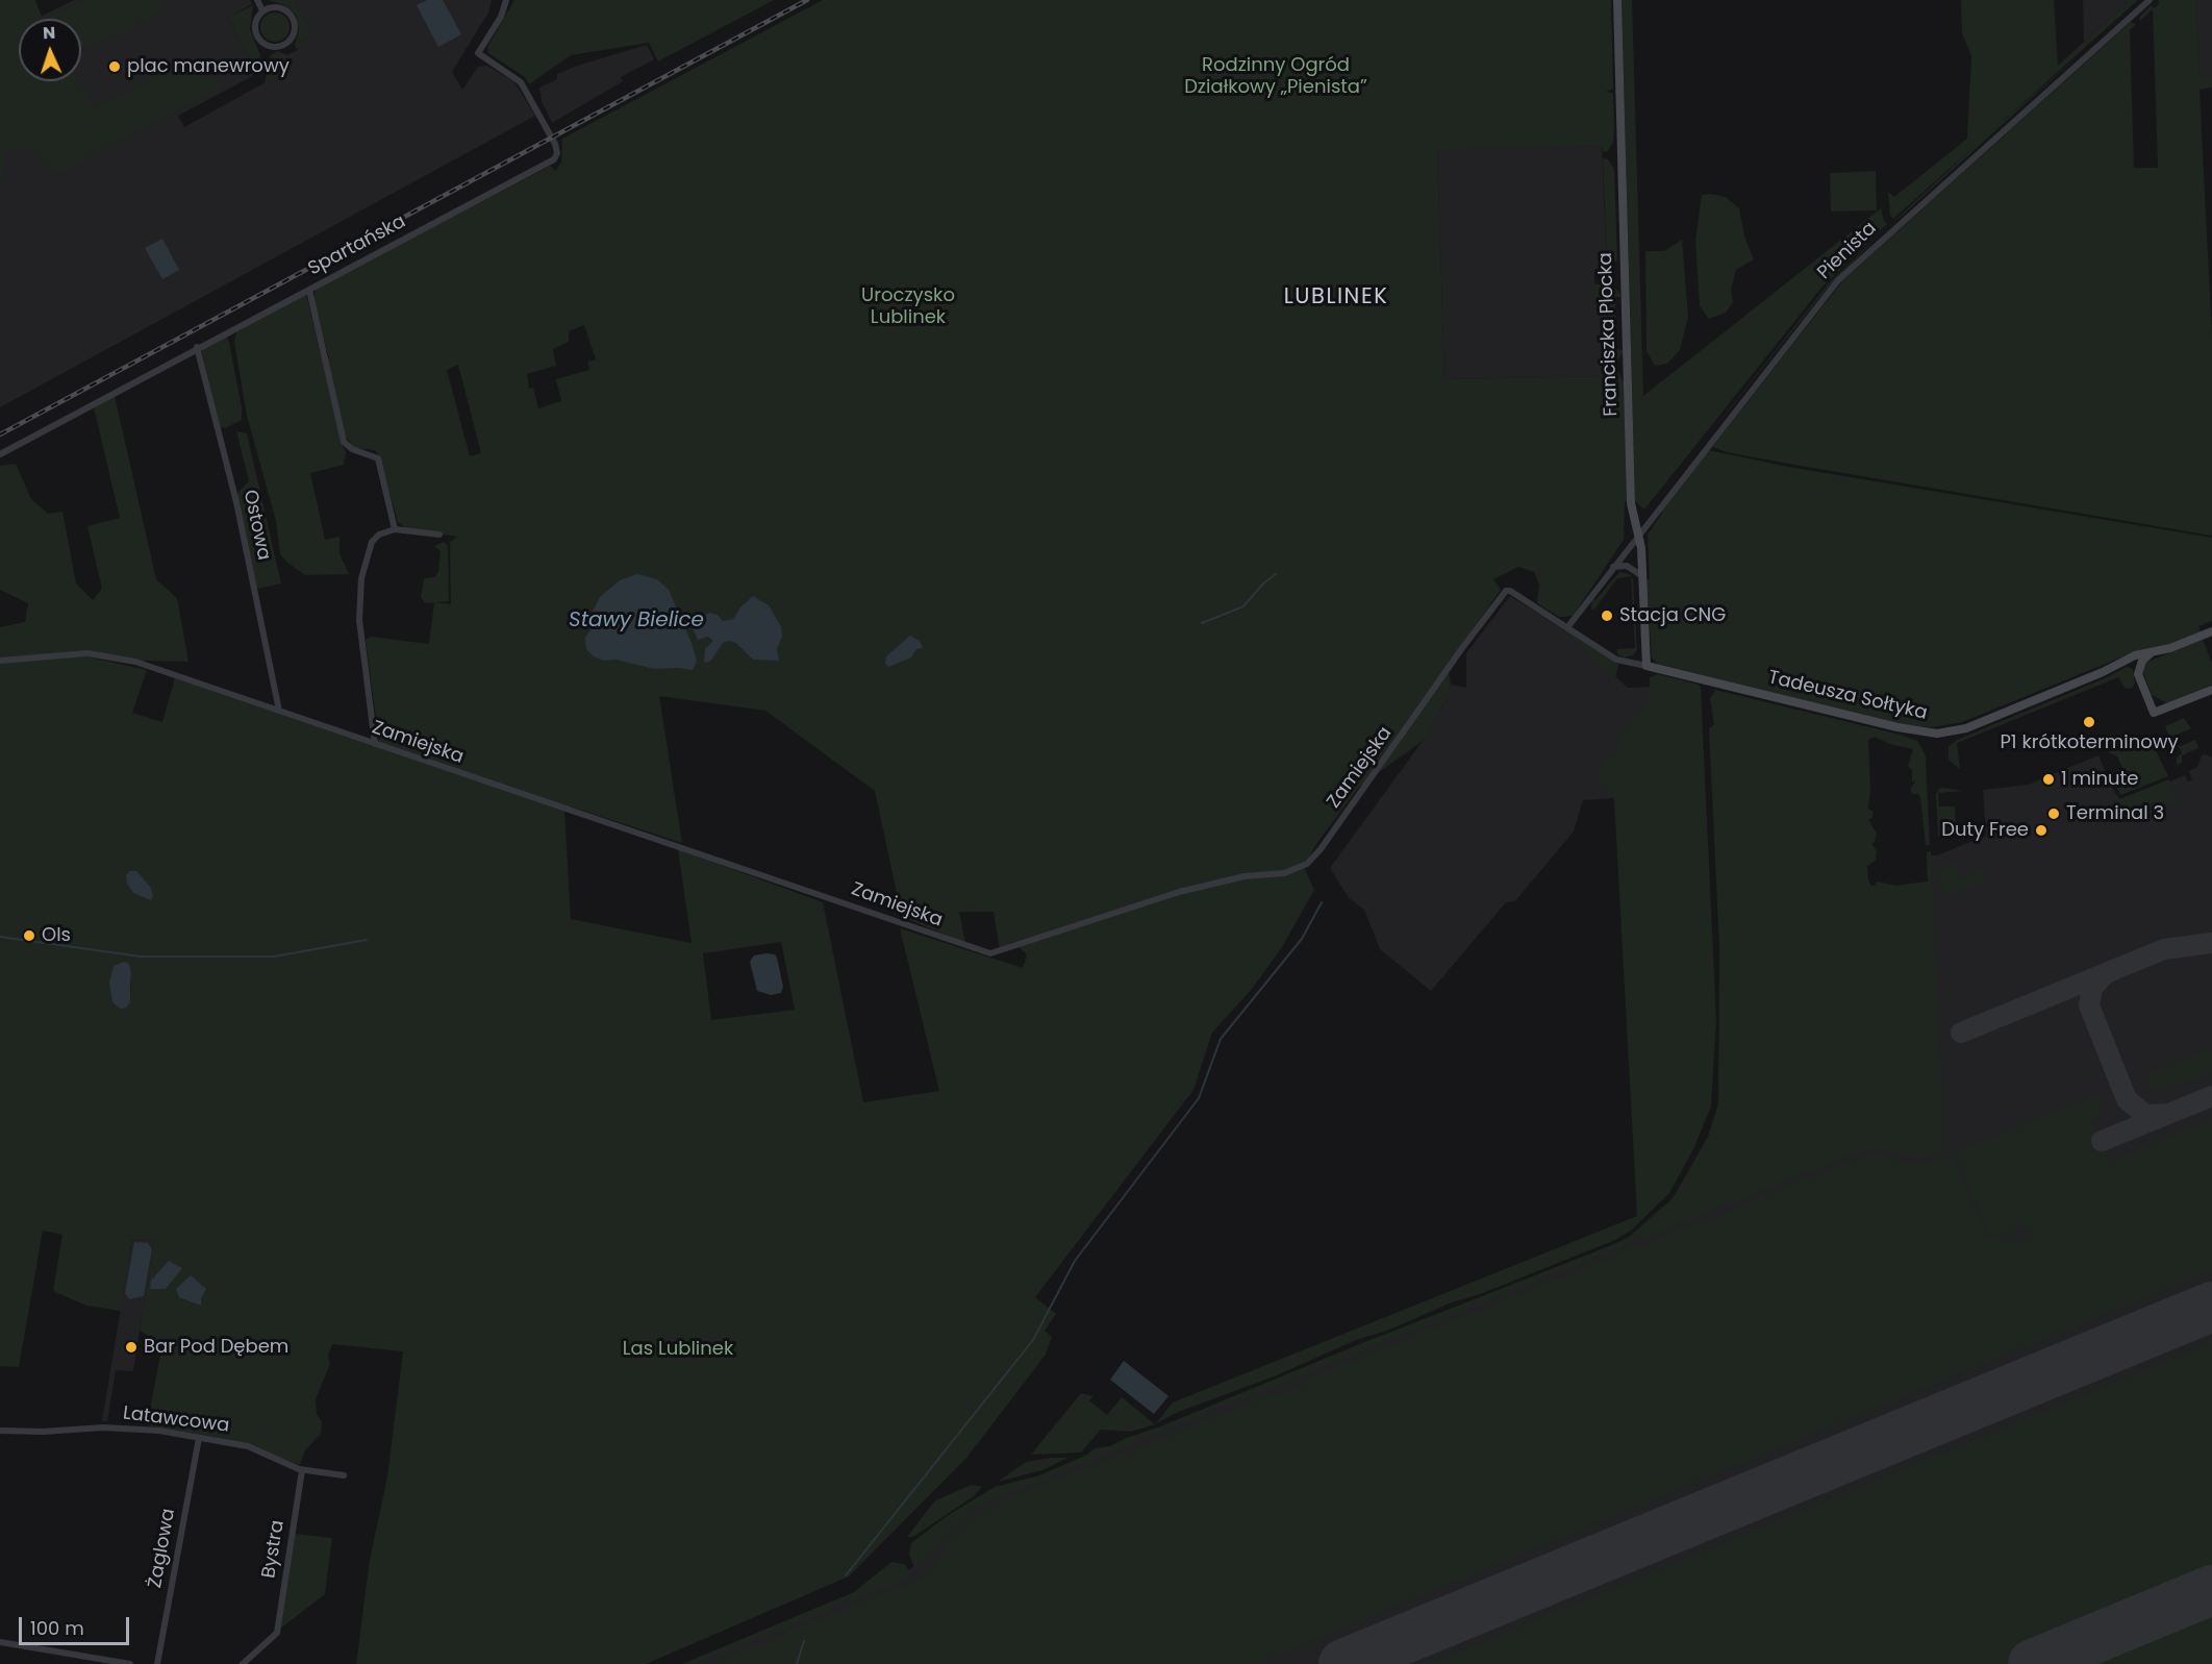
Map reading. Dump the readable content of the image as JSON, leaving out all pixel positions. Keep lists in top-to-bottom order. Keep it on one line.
{"streets":{"street":["Spartańska","Pienista","Franciszka Plocka","Ostowa","Tadeusza Sołtyka","Zamiejska","Latawcowa","Żaglowa","Bystra"]},"crossings":[["Spartańska","Ostowa"],["Pienista","Franciszka Plocka"],["Pienista","Zamiejska"],["Franciszka Plocka","Tadeusza Sołtyka"],["Franciszka Plocka","Zamiejska"],["Ostowa","Zamiejska"],["Tadeusza Sołtyka","Zamiejska"],["Latawcowa","Żaglowa"],["Latawcowa","Bystra"]],"districts":["LUBLINEK"],"water":["Stawy Bielice"],"parks":["Rodzinny Ogród Działkowy „Pienista”","Uroczysko Lublinek","Las Lublinek"],"places":["plac manewrowy","Stacja CNG","P1 krótkoterminowy","1 minute","Terminal 3","Duty Free","Ols","Bar Pod Dębem"],"scale_bar":"100 m","north":"top"}
